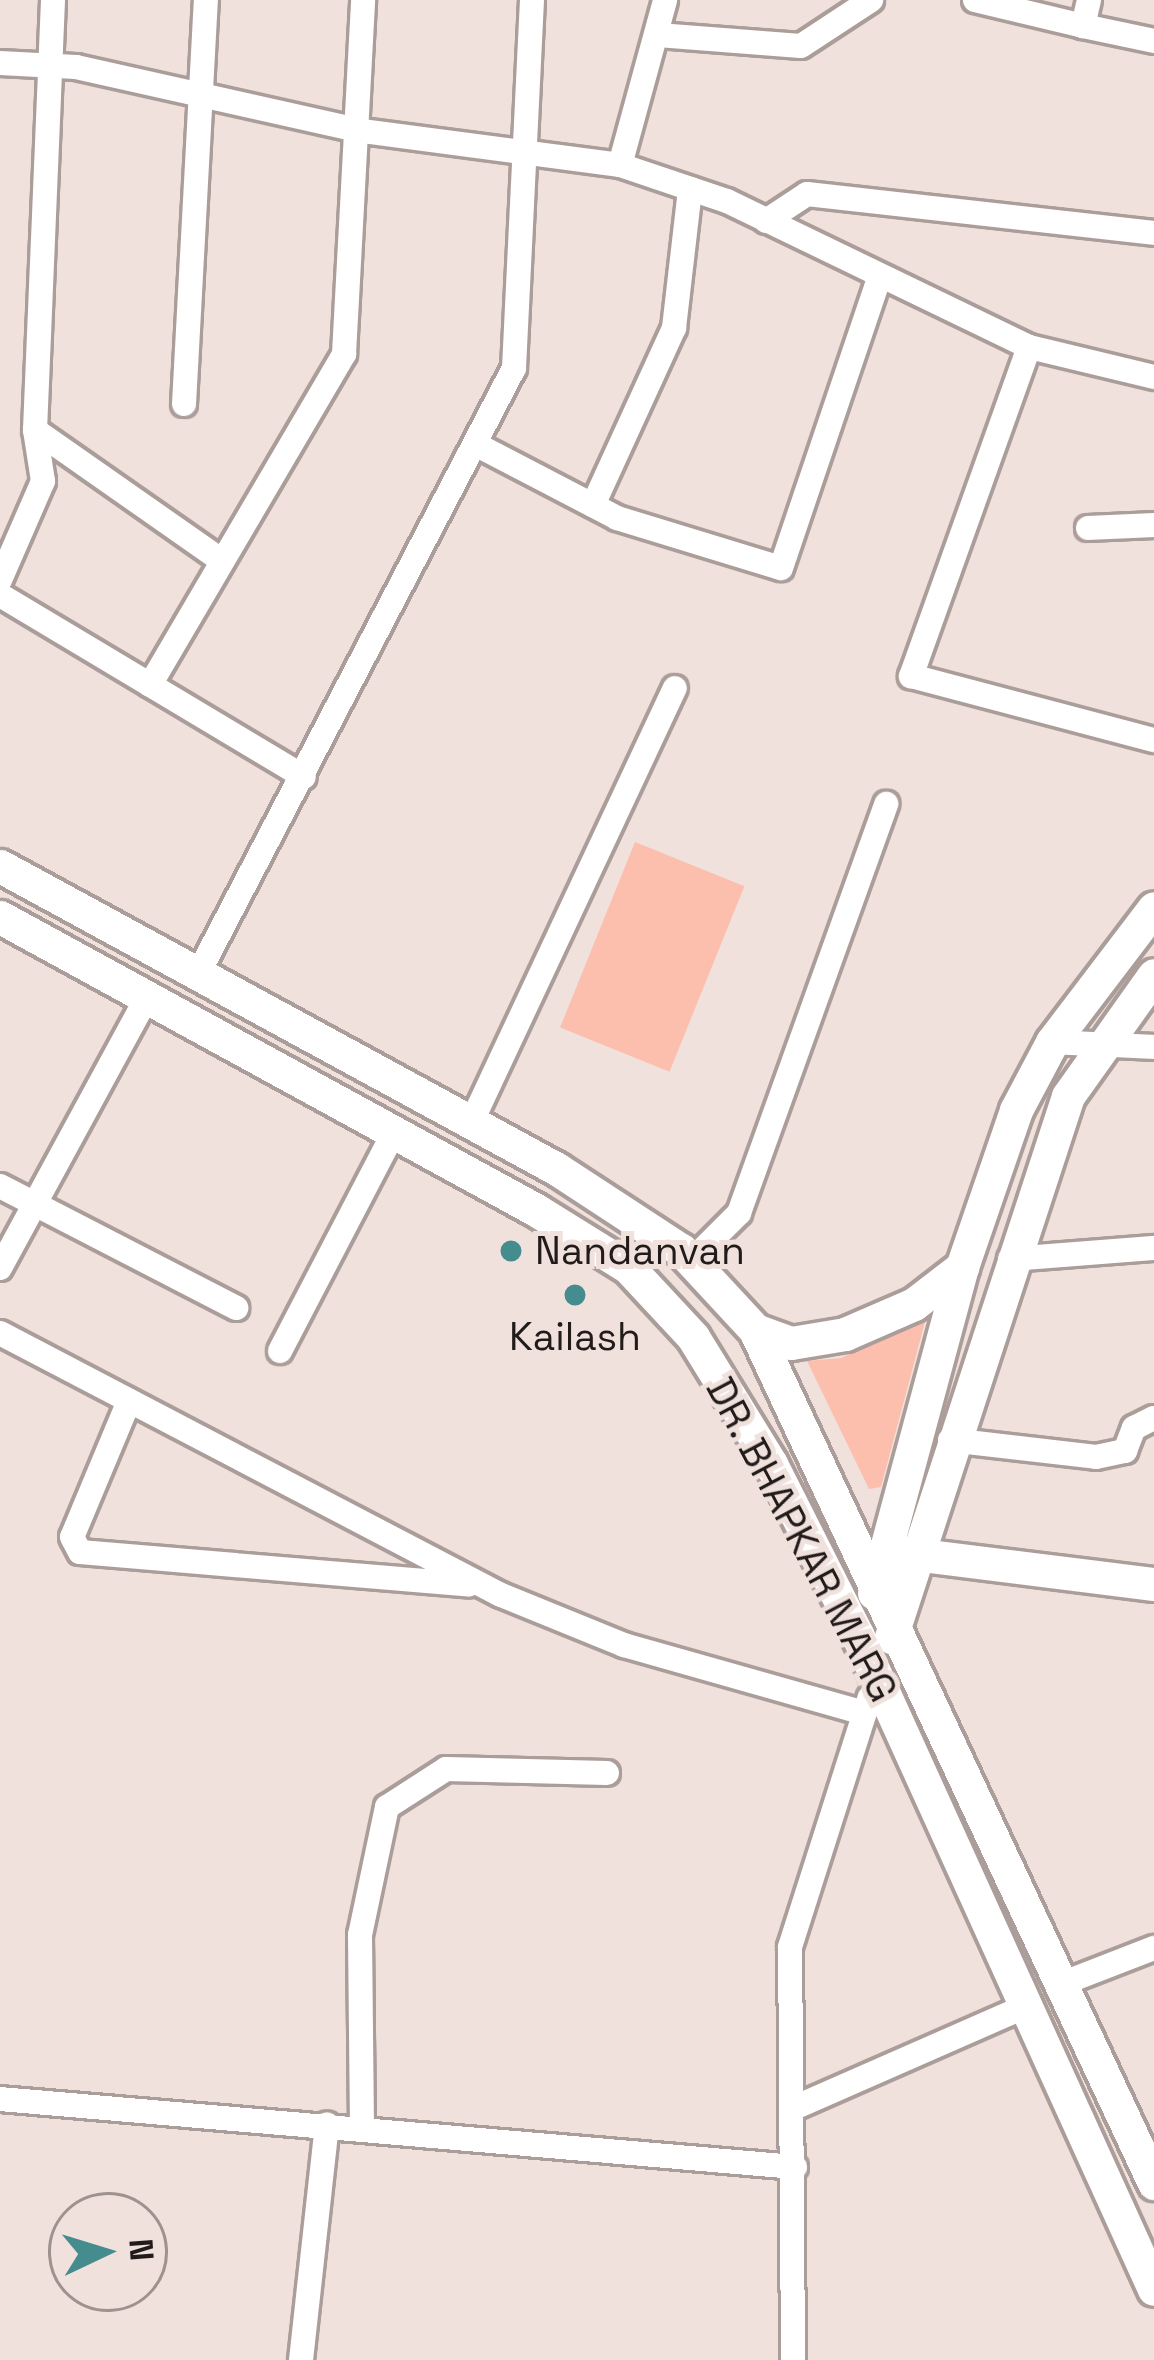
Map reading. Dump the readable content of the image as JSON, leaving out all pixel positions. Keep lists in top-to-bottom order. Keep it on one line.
{"streets":{"main road":["DR. BHAPKAR MARG"]},"places":["Nandanvan","Kailash"],"north":"right"}
